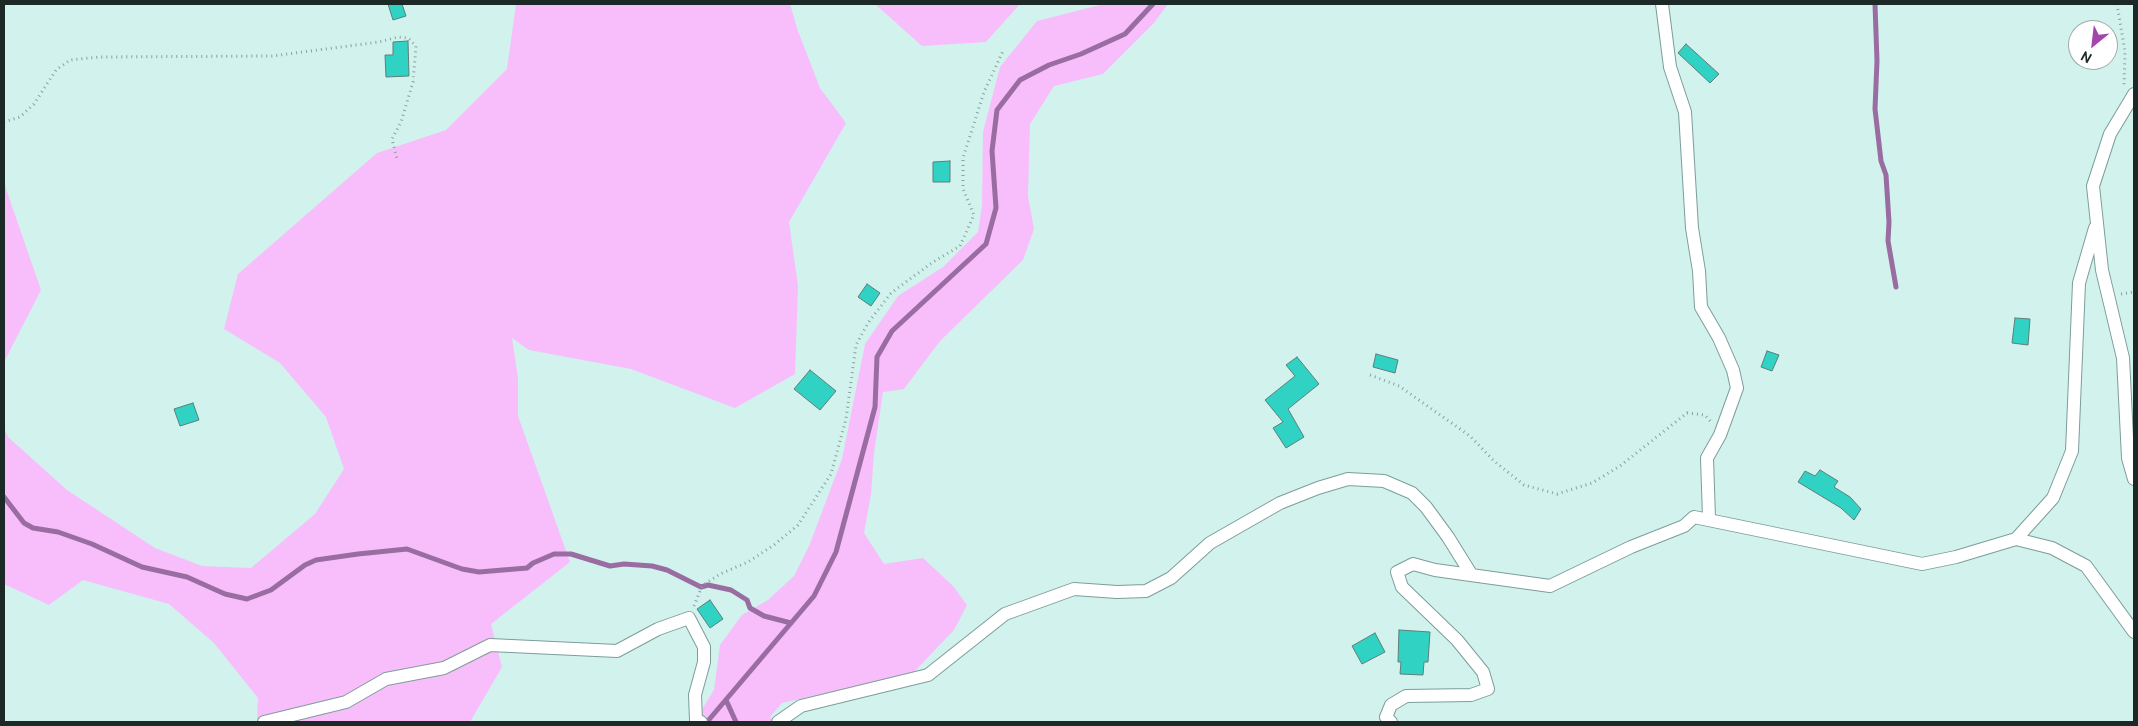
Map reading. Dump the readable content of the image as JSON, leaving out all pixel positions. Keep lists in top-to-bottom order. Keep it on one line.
{"north":"bottom left"}
